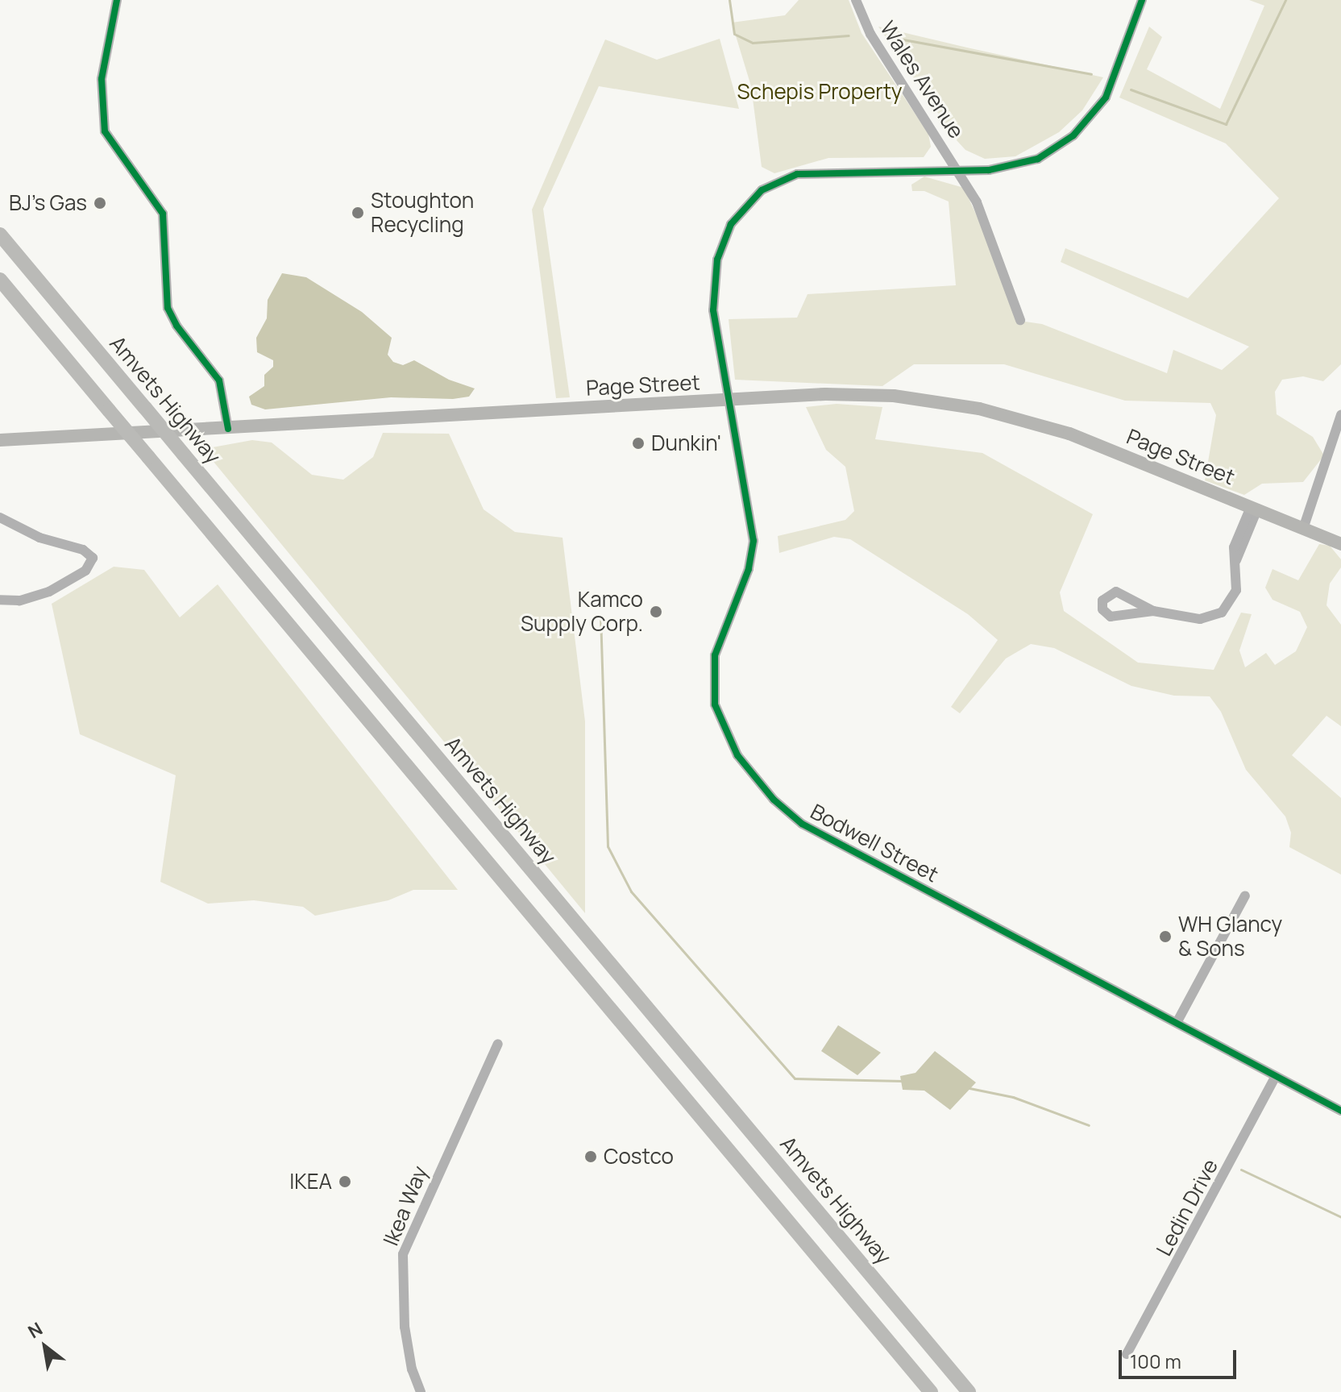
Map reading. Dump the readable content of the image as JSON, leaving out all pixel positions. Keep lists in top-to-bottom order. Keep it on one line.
{"streets":{"highway":["Amvets Highway"],"main road":["Page Street"],"street":["Wales Avenue","Bodwell Street","Ikea Way","Ledin Drive"]},"crossings":[["Wales Avenue","Bodwell Street"],["Page Street","Bodwell Street"],["Bodwell Street","Ledin Drive"]],"parks":["Schepis Property"],"places":["BJ's Gas","Stoughton Recycling","Dunkin'","Kamco Supply Corp.","WH Glancy & Sons","Costco","IKEA"],"scale_bar":"100 m","north":"top left"}
